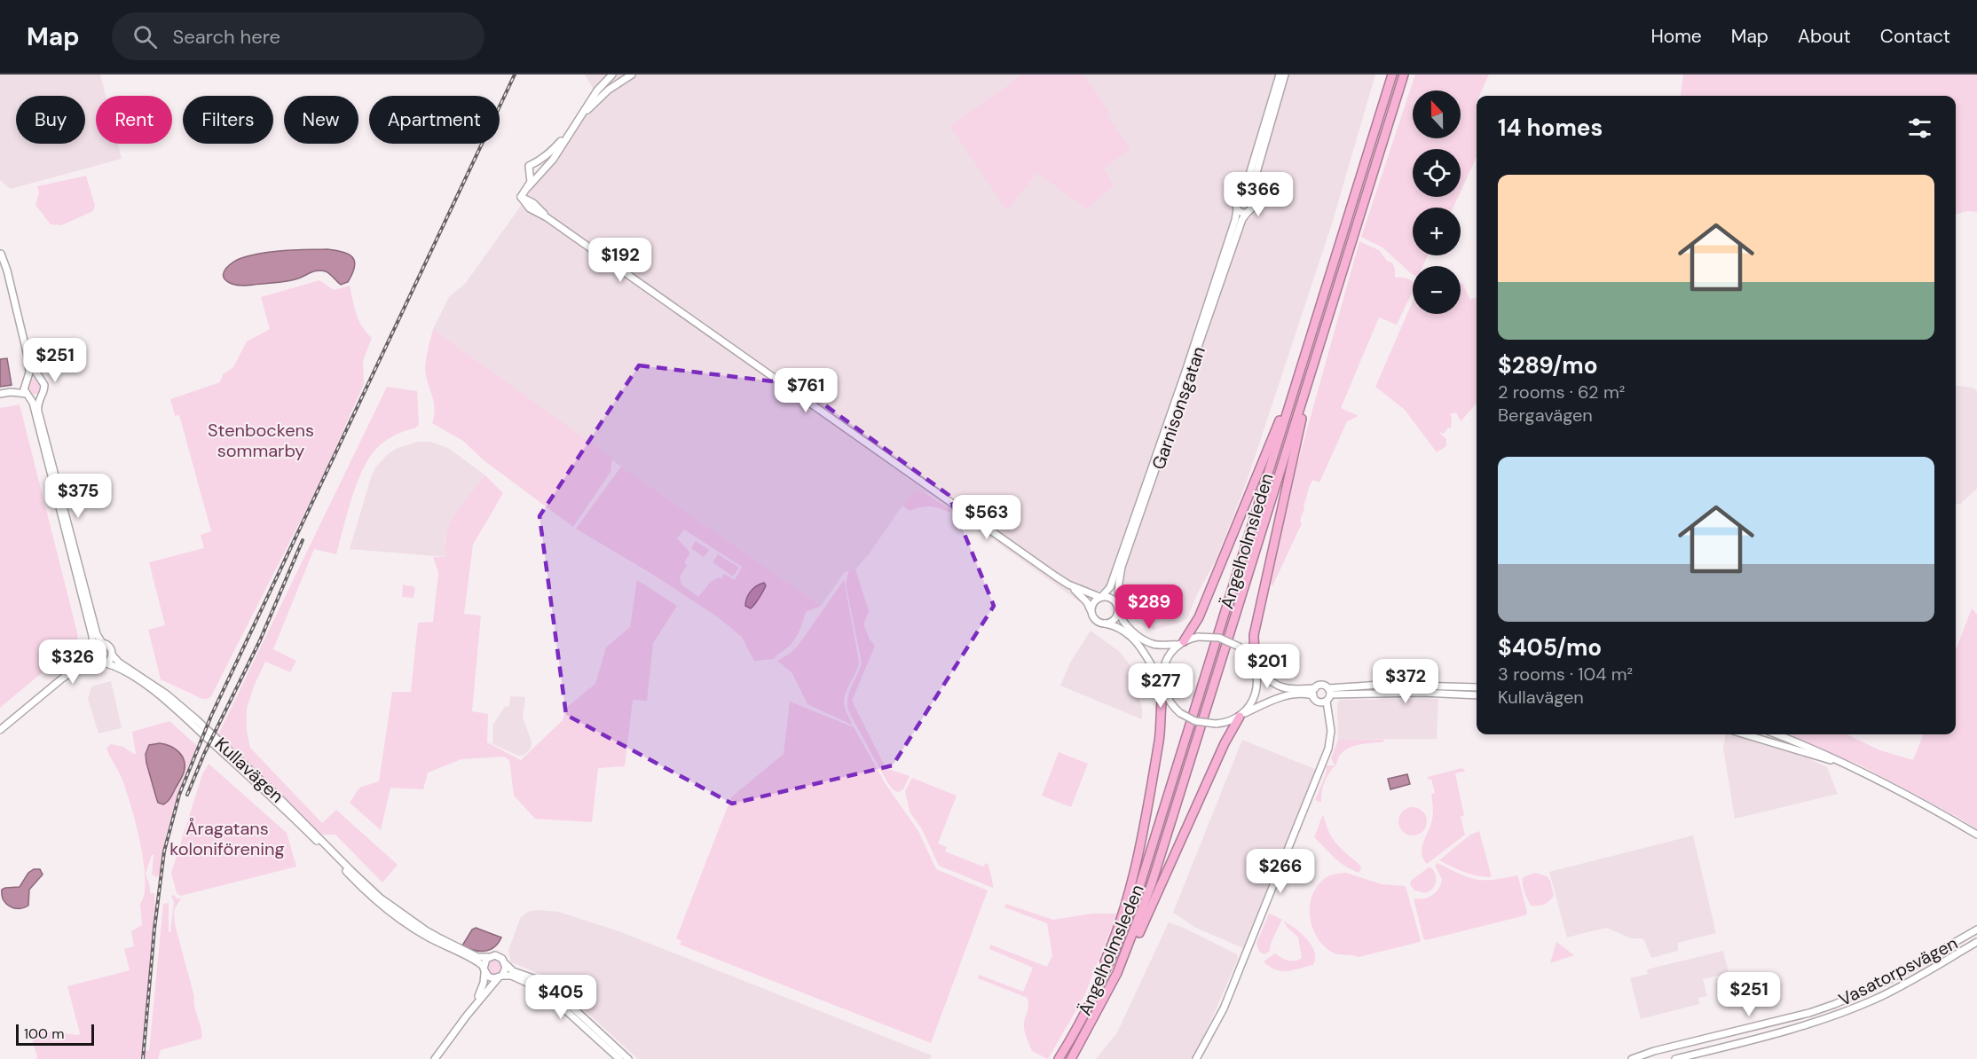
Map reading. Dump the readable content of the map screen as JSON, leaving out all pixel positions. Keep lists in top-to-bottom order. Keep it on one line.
{"streets":{"highway":["Ängelholmsleden"],"street":["Garnisonsgatan","Kullavägen","Vasatorpsvägen"]},"parks":["Stenbockens sommarby","Åragatans koloniförening"],"scale_bar":"100 m","north":"top","page":{"header":"Map","search":"Search here","nav":["Home","Map","About","Contact"],"map_buttons":["+","−"],"chip":["Buy","Rent","Filters","New","Apartment"],"heading":"14 homes","list":[{"name":"$289/mo","note":"2 rooms · 62 m² · Bergavägen"},{"name":"$405/mo","note":"3 rooms · 104 m² · Kullavägen"}],"price":["$366","$192","$251","$761","$375","$563","$289","$326","$201","$372","$277","$266","$251","$405"],"scale":"100 m"}}
